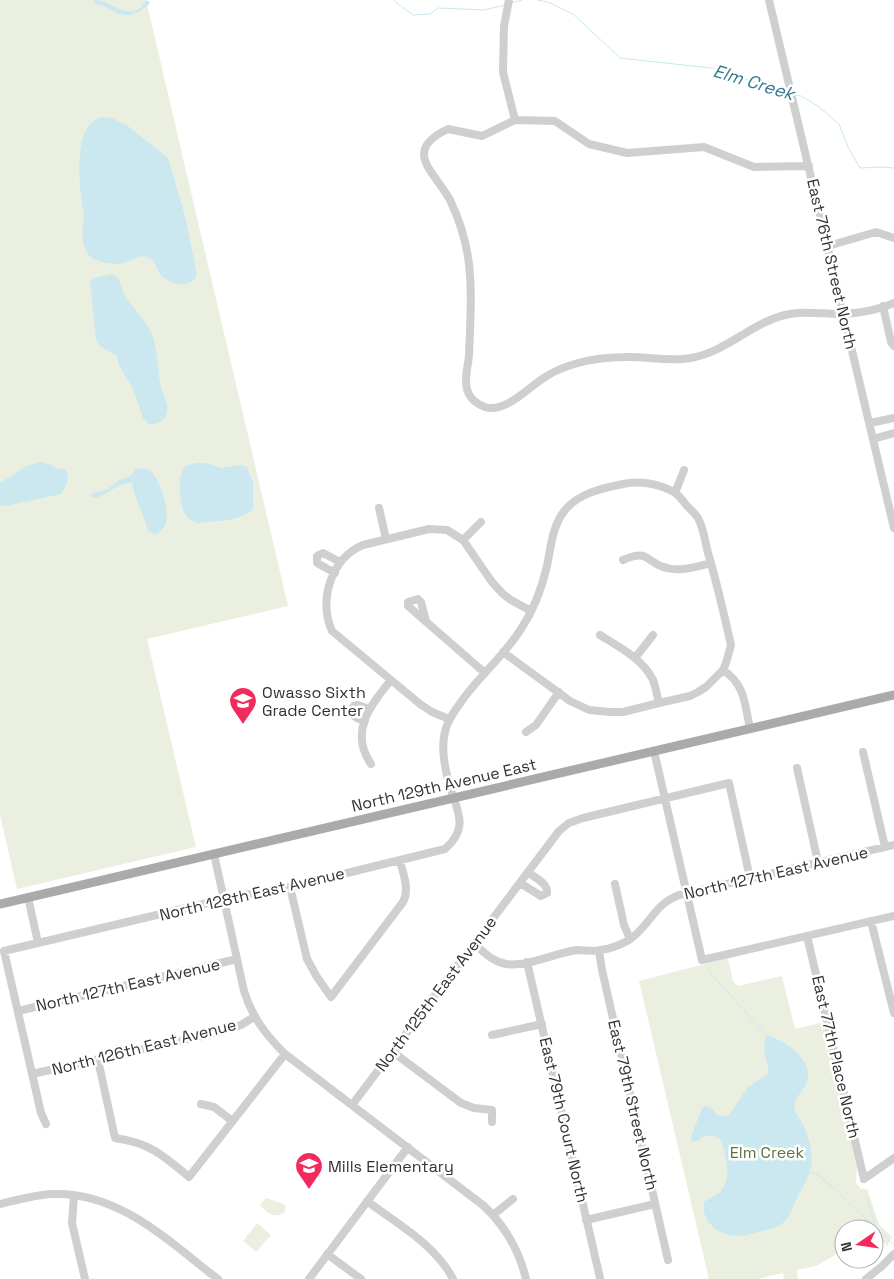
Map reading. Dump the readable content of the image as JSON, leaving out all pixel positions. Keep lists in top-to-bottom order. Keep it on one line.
{"streets":{"main road":["North 129th Avenue East"],"street":["East 76th Street North","North 127th East Avenue","North 128th East Avenue","North 125th East Avenue","North 126th East Avenue","East 77th Place North","East 79th Street North","East 79th Court North"]},"crossings":[["North 129th Avenue East","North 128th East Avenue"],["North 127th East Avenue","North 128th East Avenue"],["North 127th East Avenue","North 125th East Avenue"],["North 127th East Avenue","East 79th Street North"],["North 127th East Avenue","East 79th Court North"]],"water":["Elm Creek"],"parks":["Elm Creek"],"places":{"school or university":["Owasso Sixth Grade Center","Mills Elementary"]},"north":"left"}
